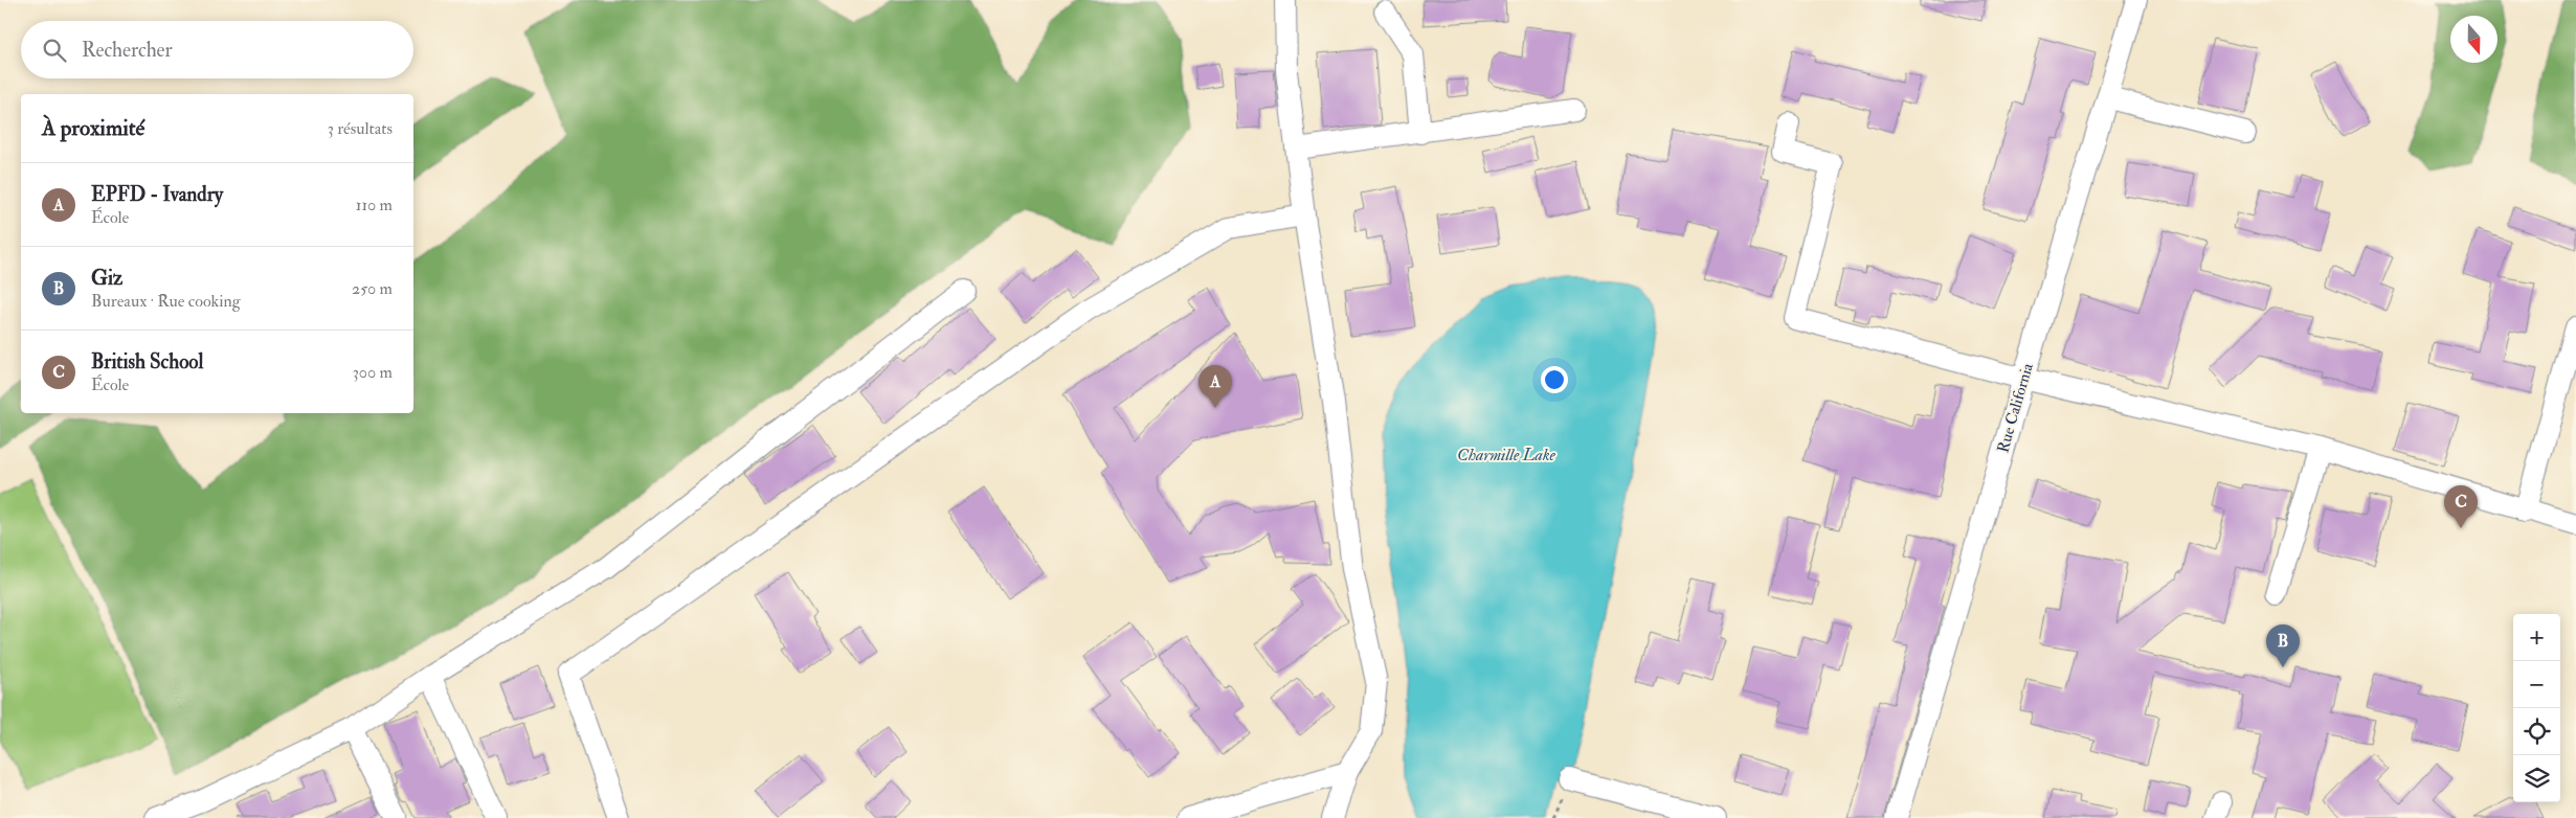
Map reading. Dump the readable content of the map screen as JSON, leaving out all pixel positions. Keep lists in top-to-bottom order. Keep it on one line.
{"streets":{"street":["Rue California"]},"water":["Charmille Lake"],"north":"bottom","page":{"search":"Rechercher","heading":["À proximité","3 résultats"],"list":[{"mark":"A","name":"EPFD - Ivandry","note":"École","value":"110 m"},{"mark":"B","name":"Giz","note":"Bureaux · Rue cooking","value":"250 m"},{"mark":"C","name":"British School","note":"École","value":"300 m"}],"pins":["A","C","B"],"map_buttons":["+","−"]}}
